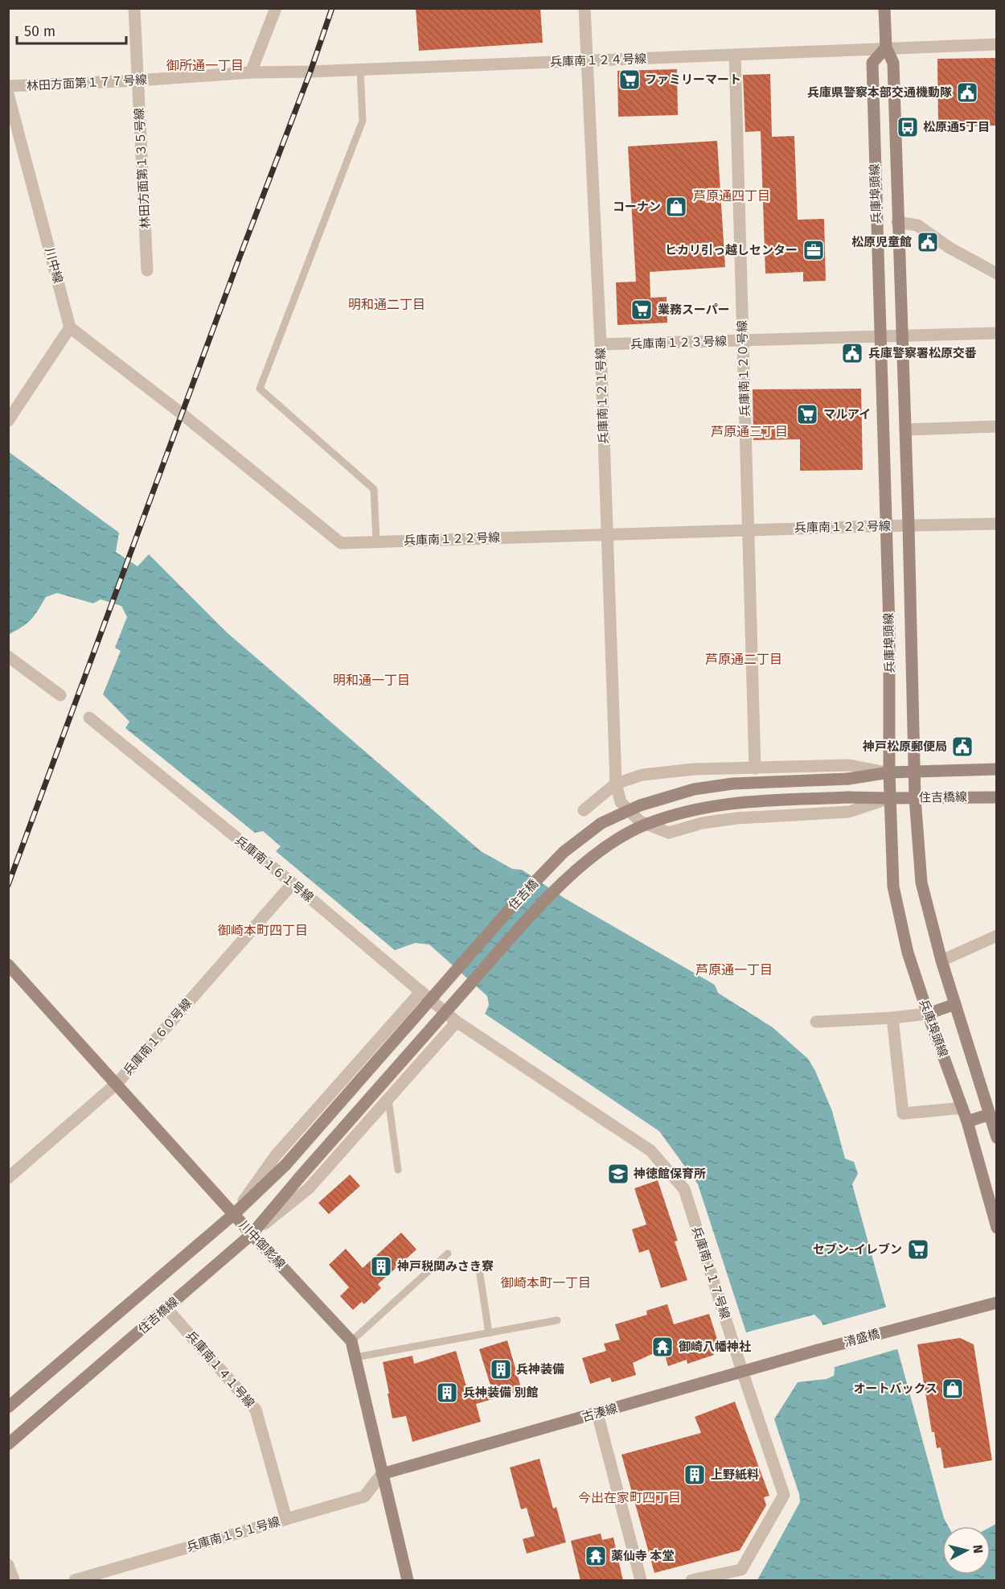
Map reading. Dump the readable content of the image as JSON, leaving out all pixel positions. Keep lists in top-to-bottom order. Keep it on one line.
{"streets":{"street":["兵庫南１２４号線","林田方面第１７７号線","林田方面第１３５号線","兵庫埠頭線","川中線","兵庫南１２３号線","兵庫南１２０号線","兵庫南１２１号線","兵庫南１２２号線","住吉橋線","兵庫南１６１号線","住吉橋","兵庫南１６０号線","川中御影線","兵庫南１１７号線","清盛橋","兵庫南１４１号線","古湊線","兵庫南１５１号線"]},"crossings":[["兵庫南１２４号線","林田方面第１７７号線"],["兵庫南１２４号線","兵庫埠頭線"],["兵庫南１２４号線","兵庫南１２０号線"],["兵庫南１２４号線","兵庫南１２１号線"],["林田方面第１７７号線","林田方面第１３５号線"],["兵庫埠頭線","兵庫南１２３号線"],["兵庫埠頭線","兵庫南１２１号線"],["兵庫埠頭線","兵庫南１２２号線"],["兵庫埠頭線","住吉橋線"],["兵庫埠頭線","住吉橋"],["川中線","兵庫南１２２号線"],["兵庫南１２３号線","兵庫南１２０号線"],["兵庫南１２３号線","兵庫南１２１号線"],["兵庫南１２０号線","兵庫南１２２号線"],["兵庫南１２１号線","兵庫南１２２号線"],["兵庫南１２１号線","住吉橋線"],["兵庫南１２１号線","住吉橋"],["住吉橋線","住吉橋"],["住吉橋線","川中御影線"],["住吉橋線","兵庫南１４１号線"],["兵庫南１６１号線","兵庫南１６０号線"],["兵庫南１６１号線","兵庫南１１７号線"],["住吉橋","川中御影線"],["兵庫南１６０号線","川中御影線"],["川中御影線","古湊線"],["川中御影線","兵庫南１５１号線"],["兵庫南１１７号線","古湊線"],["清盛橋","古湊線"],["兵庫南１４１号線","兵庫南１５１号線"],["古湊線","兵庫南１５１号線"]],"districts":["御所通一丁目","芦原通四丁目","明和通二丁目","芦原通三丁目","芦原通二丁目","明和通一丁目","御崎本町四丁目","芦原通一丁目","御崎本町一丁目","今出在家町四丁目"],"places":{"supermarket":["ファミリーマート","業務スーパー","マルアイ","セブン-イレブン"],"public building":["兵庫県警察本部交通機動隊","松原児童館","兵庫警察署松原交番","神戸松原郵便局"],"bus stop":["松原通5丁目"],"shop":["コーナン","オートバックス"],"office":["ヒカリ引っ越しセンター"],"school or university":["神徳館保育所"],"building":["神戸税関みさき寮","兵神装備","兵神装備 別館","上野紙料"],"temple":["御崎八幡神社","薬仙寺 本堂"]},"scale_bar":"50 m","north":"right"}
